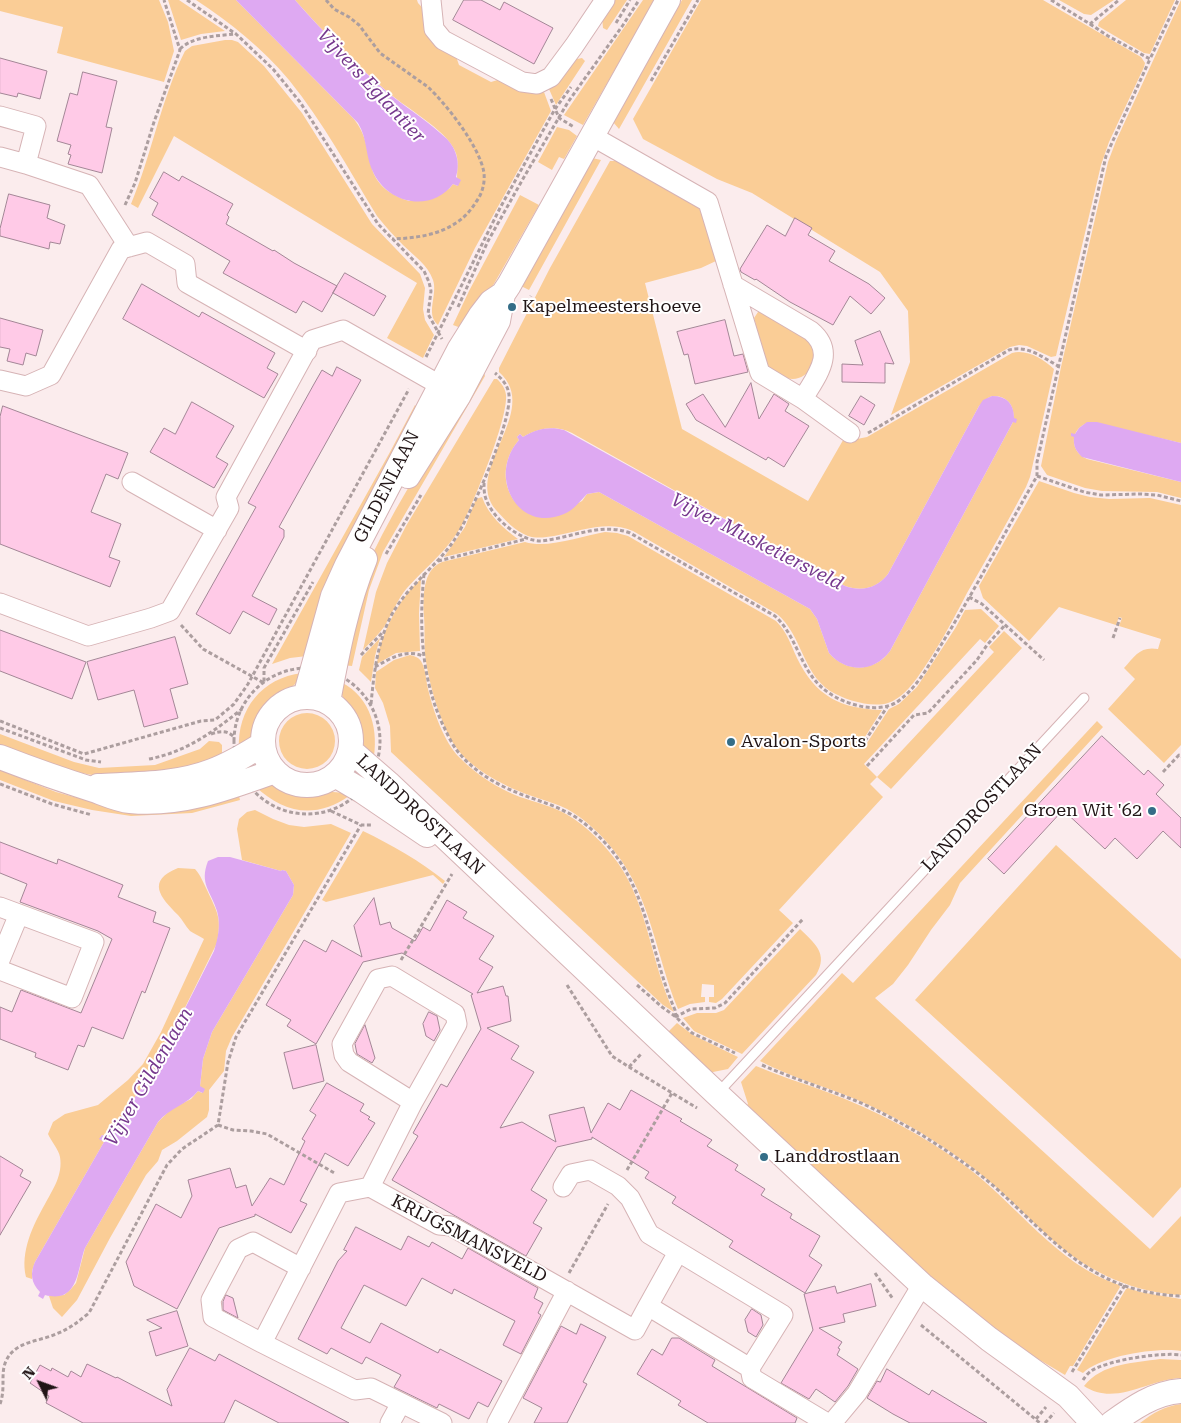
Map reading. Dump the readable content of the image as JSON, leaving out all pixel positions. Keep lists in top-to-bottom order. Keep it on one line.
{"streets":{"street":["GILDENLAAN","LANDDROSTLAAN","KRIJGSMANSVELD"]},"crossings":[["GILDENLAAN","LANDDROSTLAAN"]],"water":["Vijvers Eglantier","Vijver Musketiersveld","Vijver Gildenlaan"],"places":["Kapelmeestershoeve","Avalon-Sports","Groen Wit '62","Landdrostlaan"],"north":"top left"}
